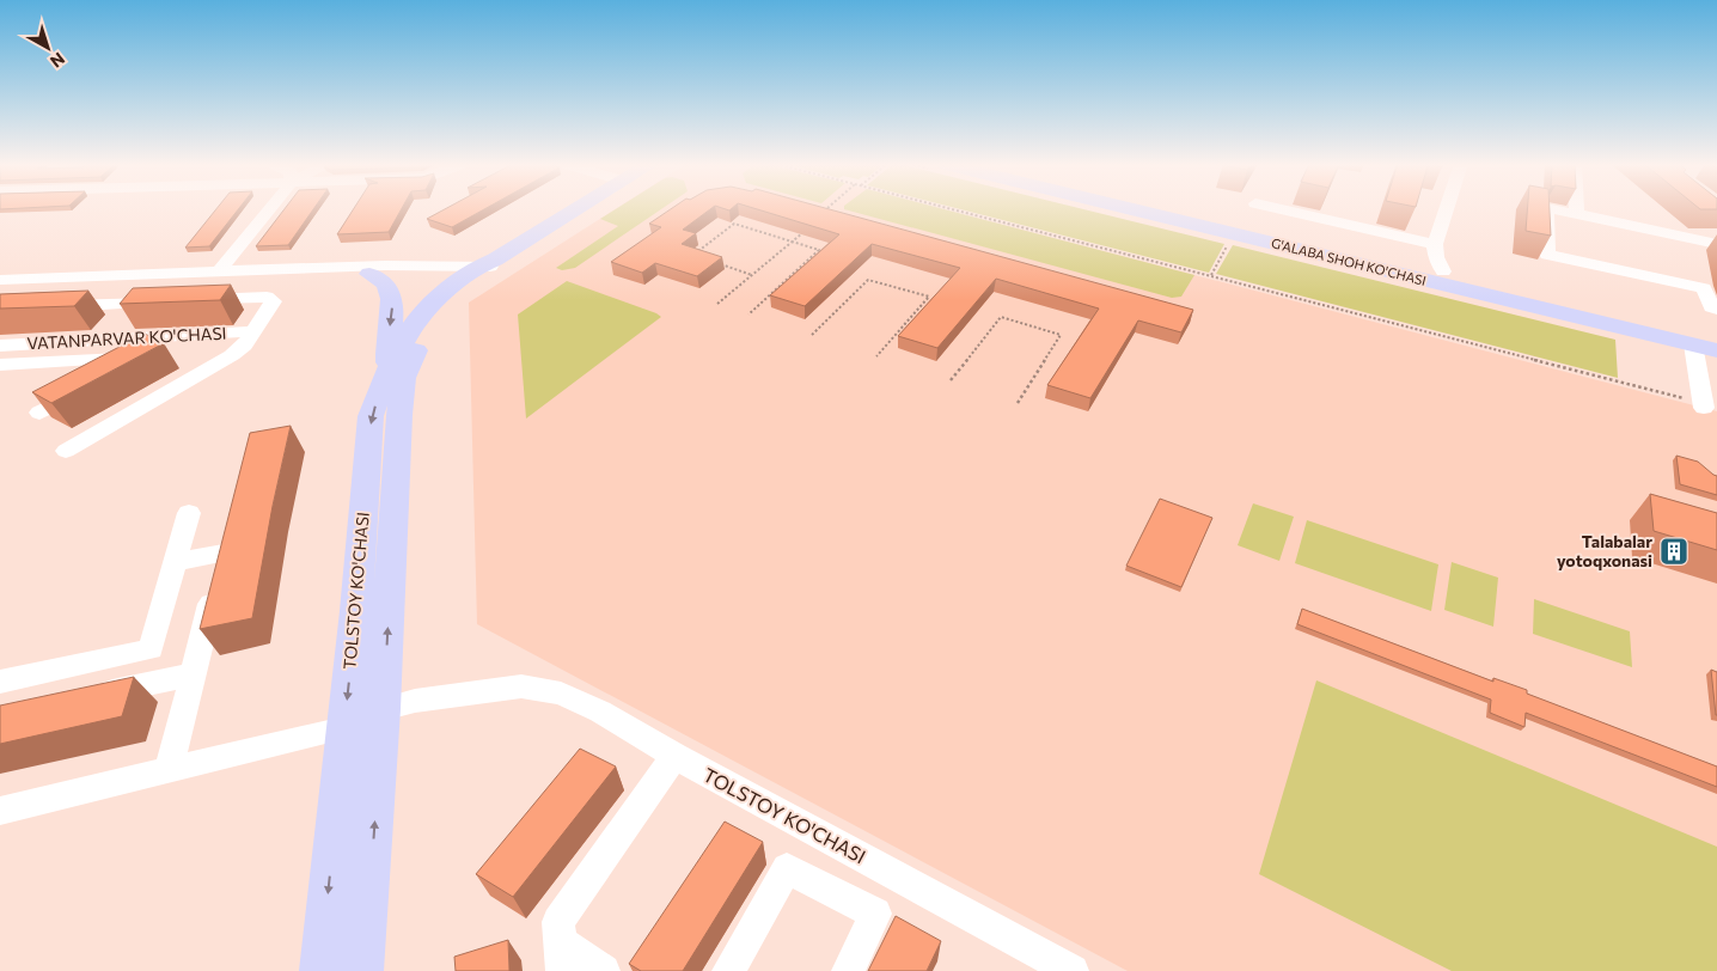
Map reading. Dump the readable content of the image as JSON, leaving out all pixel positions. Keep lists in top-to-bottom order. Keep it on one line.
{"streets":{"main road":["G'ALABA SHOH KO'CHASI","TOLSTOY KO'CHASI"],"street":["VATANPARVAR KO'CHASI"]},"places":{"building":["Talabalar yotoqxonasi"]},"north":"bottom right"}
